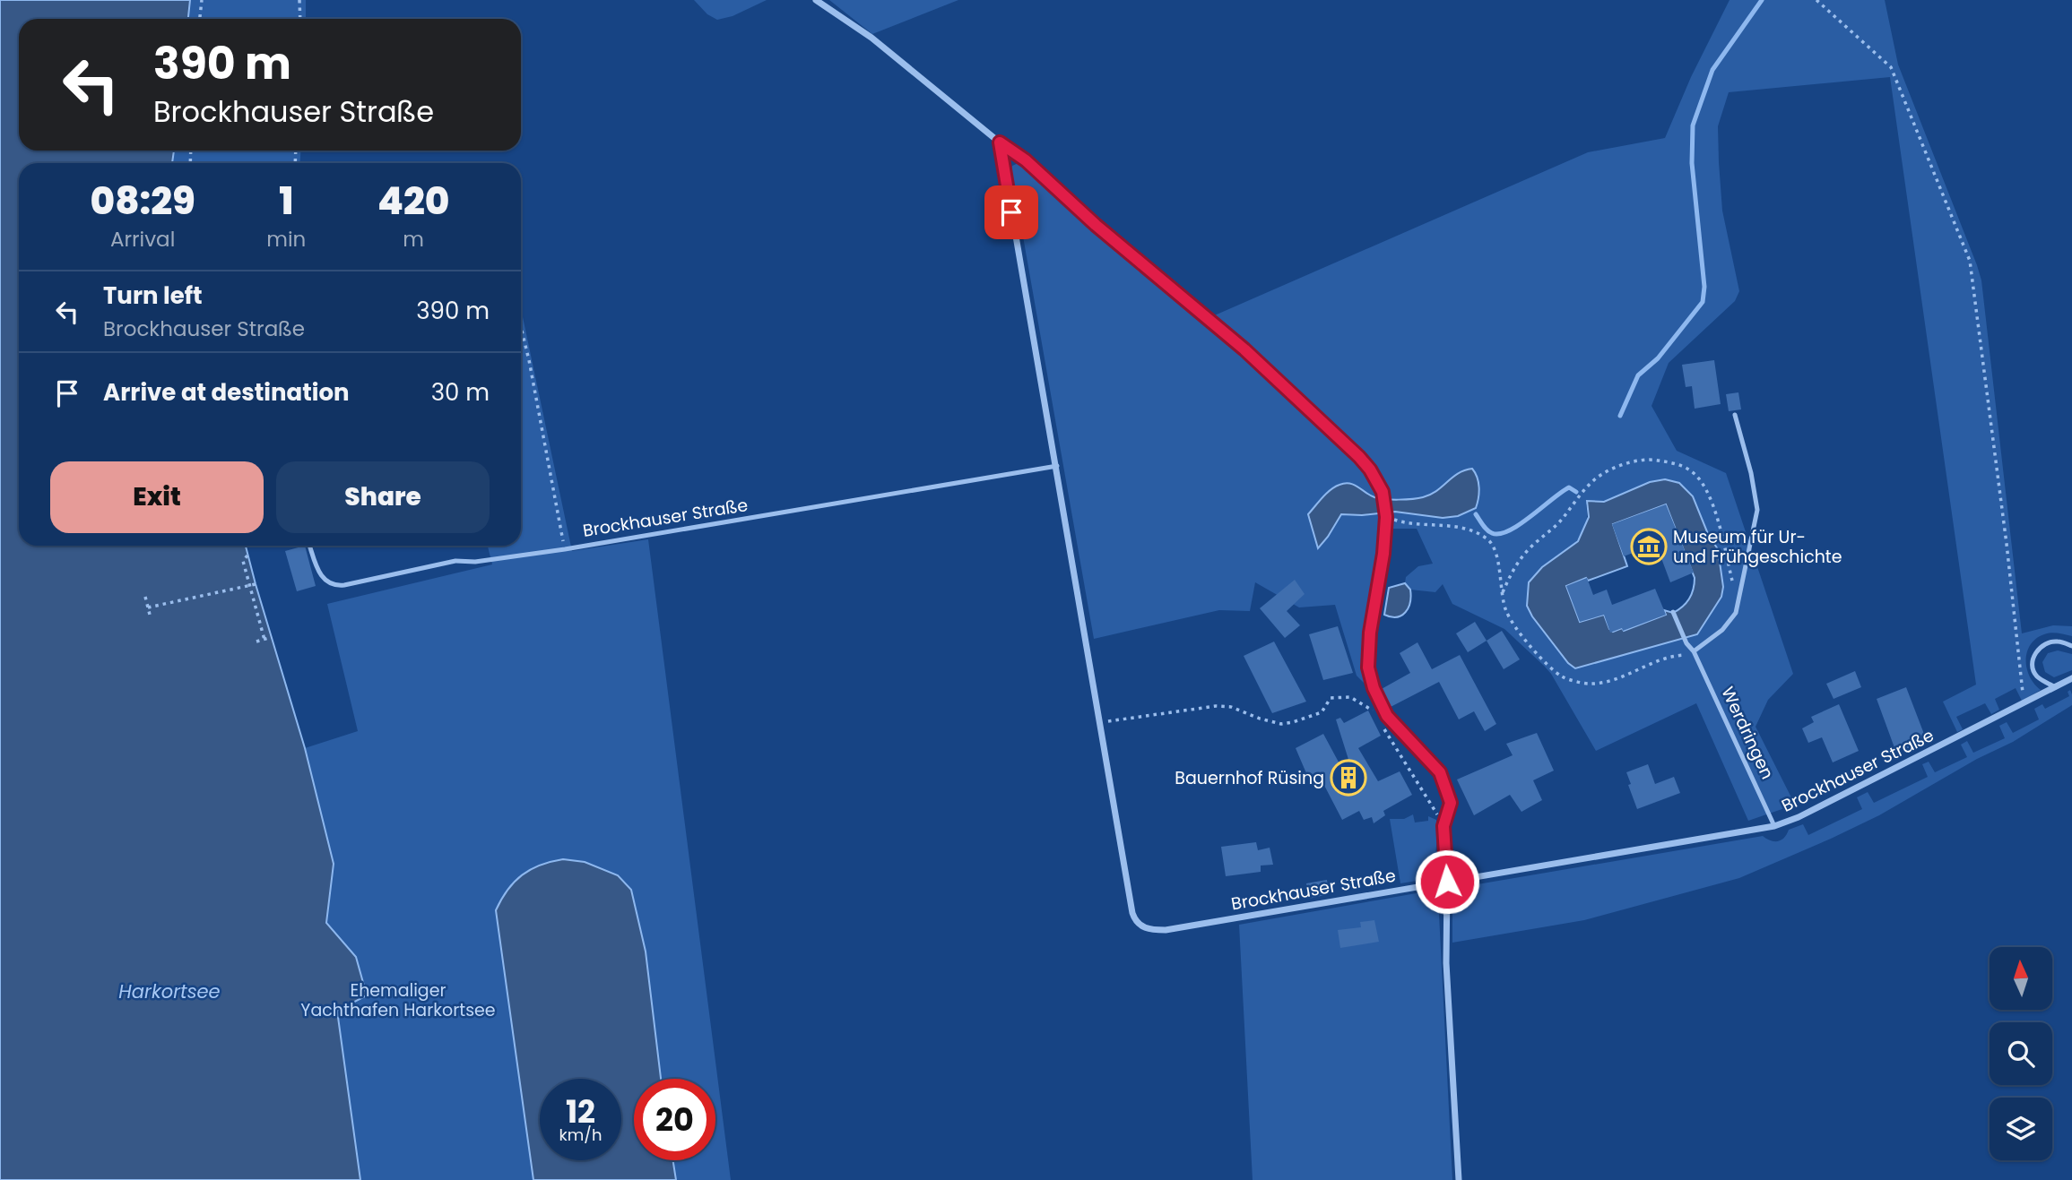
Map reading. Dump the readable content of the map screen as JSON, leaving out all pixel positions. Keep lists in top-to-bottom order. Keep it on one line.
{"streets":{"street":["Brockhauser Straße"],"lane":["Werdringen"]},"crossings":[["Brockhauser Straße","Werdringen"]],"water":["Harkortsee"],"parks":["Ehemaliger Yachthafen Harkortsee"],"places":{"museum":["Museum für Ur- und Frühgeschichte"],"building":["Bauernhof Rüsing"]},"north":"top","page":{"turn":["390 m","Brockhauser Straße"],"eta":["08:29","Arrival","1","min","420","m"],"list":[{"name":"Turn left","note":"Brockhauser Straße","value":"390 m"},{"name":"Arrive at destination","value":"30 m"}],"buttons":["Exit","Share"],"speed":"12 km/h","limit":"20"}}
